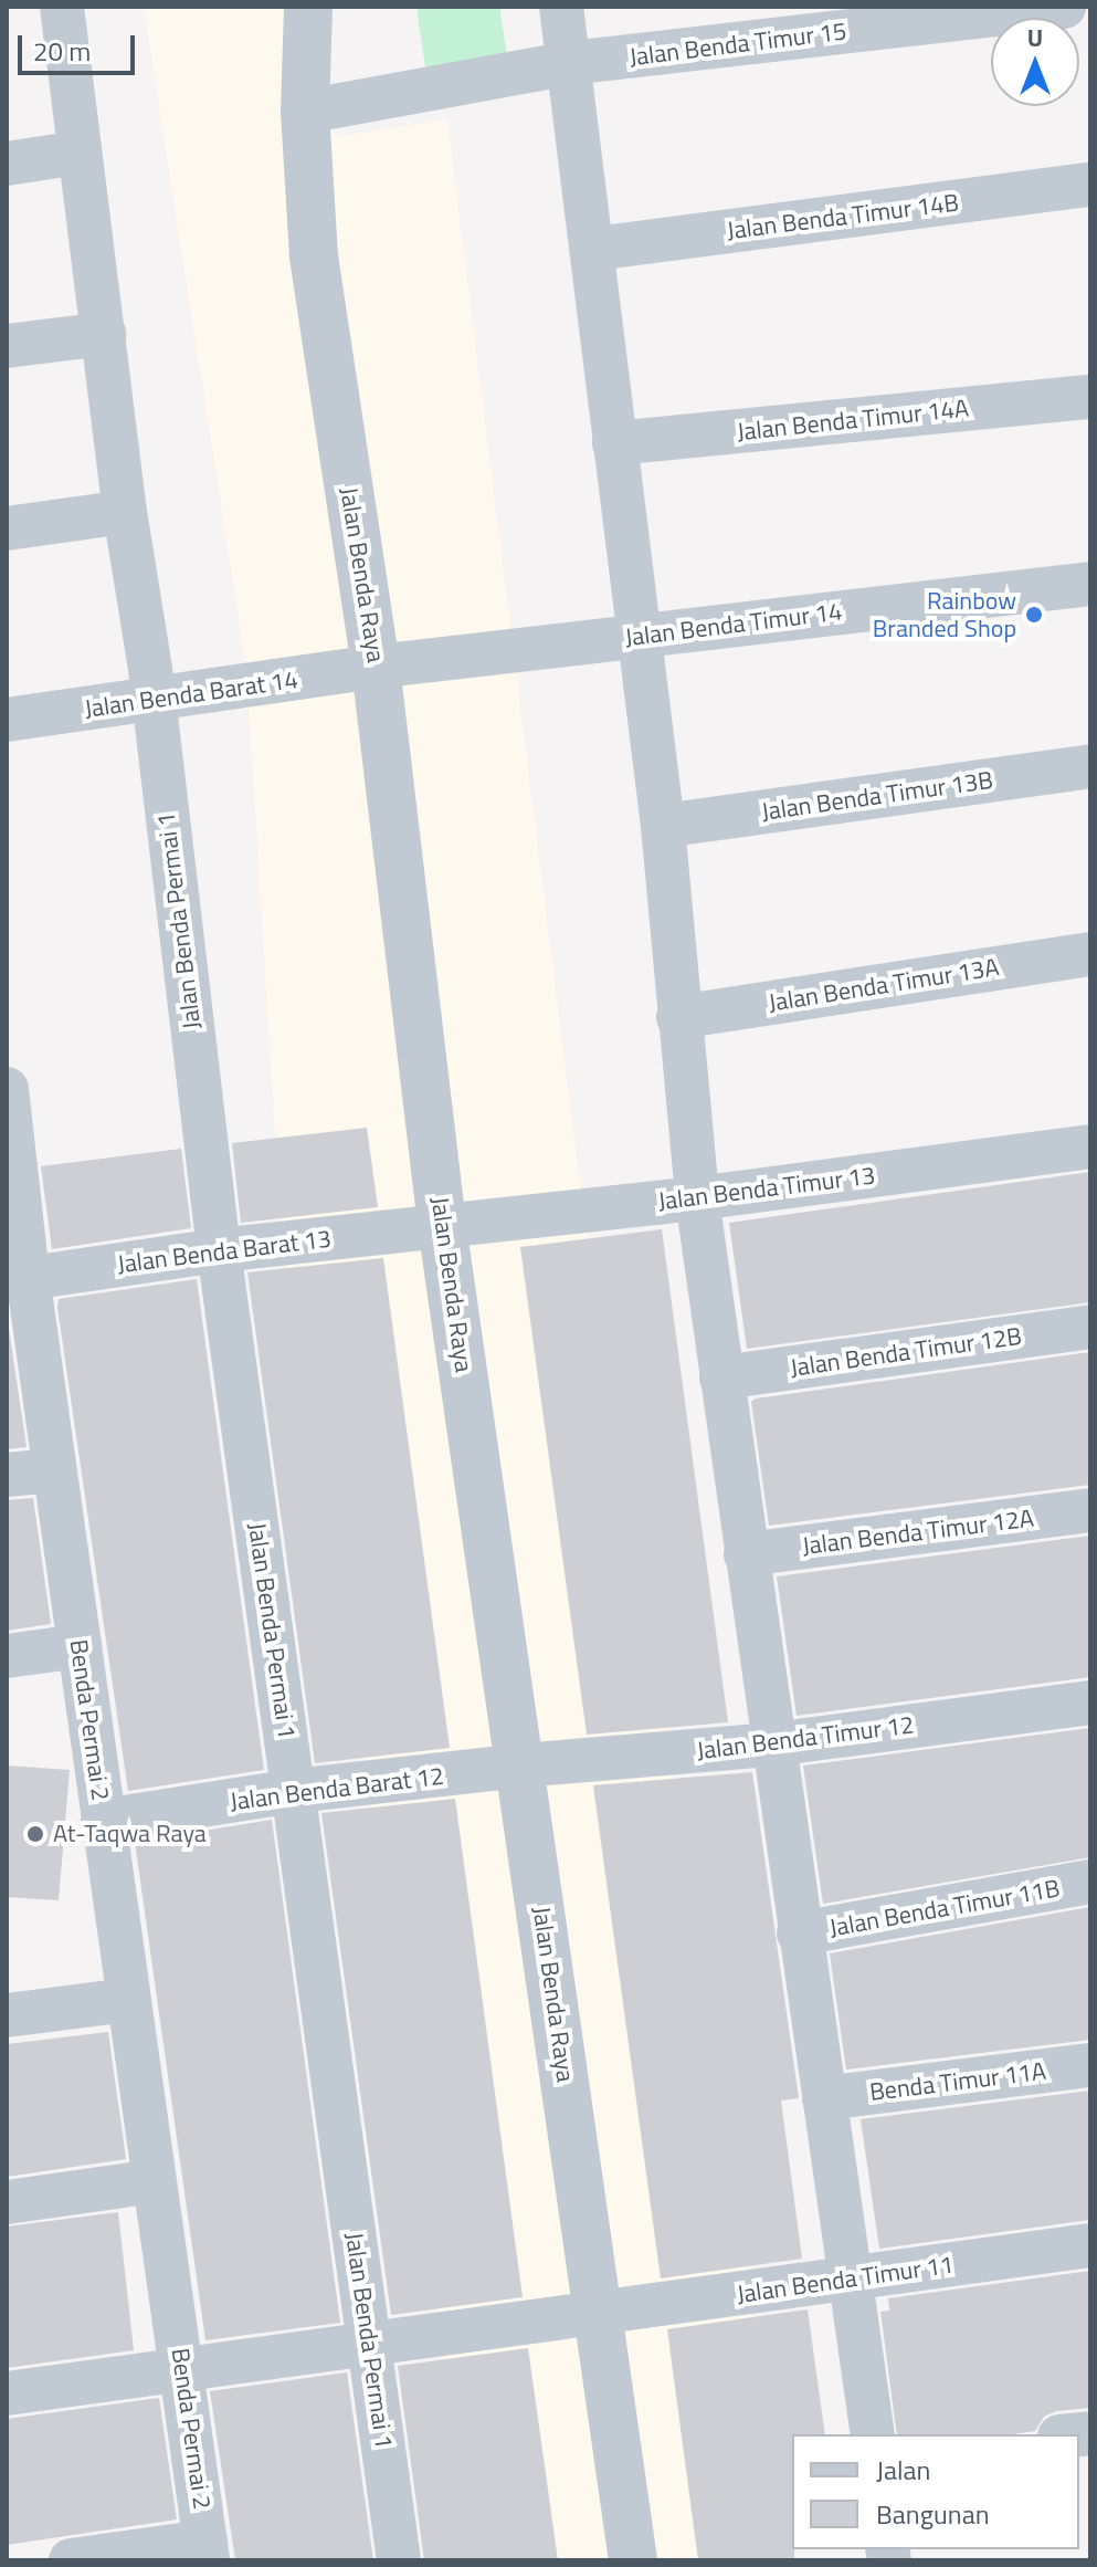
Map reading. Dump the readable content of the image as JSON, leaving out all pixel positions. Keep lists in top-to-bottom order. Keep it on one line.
{"streets":{"street":["Jalan Benda Timur 15","Jalan Benda Timur 14B","Jalan Benda Timur 14A","Jalan Benda Raya","Jalan Benda Timur 14","Jalan Benda Barat 14","Jalan Benda Timur 13B","Jalan Benda Permai 1","Jalan Benda Timur 13A","Jalan Benda Timur 13","Jalan Benda Barat 13","Jalan Benda Timur 12B","Jalan Benda Timur 12A","Benda Permai 2","Jalan Benda Timur 12","Jalan Benda Barat 12","Jalan Benda Timur 11B","Benda Timur 11A","Jalan Benda Timur 11"]},"crossings":[["Jalan Benda Timur 15","Jalan Benda Raya"],["Jalan Benda Raya","Jalan Benda Timur 14"],["Jalan Benda Raya","Jalan Benda Barat 14"],["Jalan Benda Raya","Jalan Benda Timur 13"],["Jalan Benda Raya","Jalan Benda Barat 13"],["Jalan Benda Raya","Jalan Benda Timur 12"],["Jalan Benda Raya","Jalan Benda Barat 12"],["Jalan Benda Raya","Jalan Benda Timur 11"],["Jalan Benda Timur 14","Jalan Benda Barat 14"],["Jalan Benda Barat 14","Jalan Benda Permai 1"],["Jalan Benda Permai 1","Jalan Benda Barat 13"],["Jalan Benda Permai 1","Jalan Benda Barat 12"],["Jalan Benda Permai 1","Jalan Benda Timur 11"],["Jalan Benda Timur 13","Jalan Benda Barat 13"],["Jalan Benda Barat 13","Benda Permai 2"],["Benda Permai 2","Jalan Benda Barat 12"],["Benda Permai 2","Jalan Benda Timur 11"],["Jalan Benda Timur 12","Jalan Benda Barat 12"]],"places":["Rainbow Branded Shop","At-Taqwa Raya"],"legend":["Jalan","Bangunan"],"scale_bar":"20 m","north":"top"}
